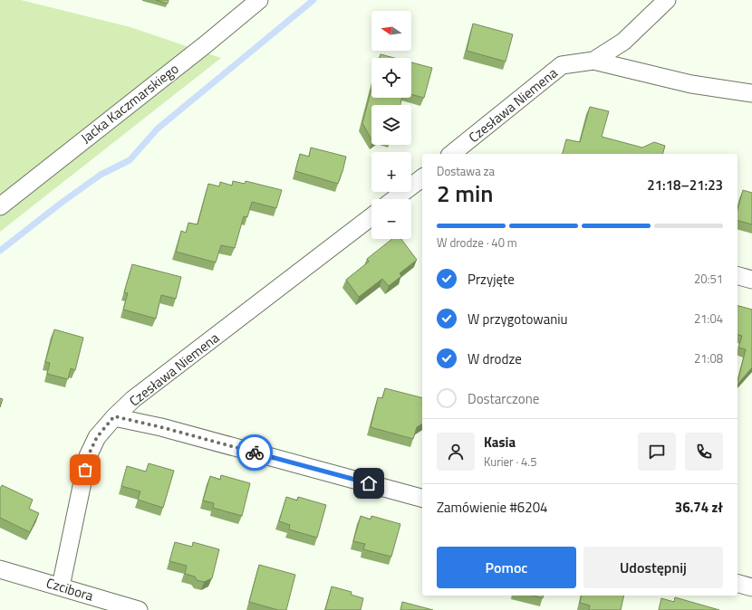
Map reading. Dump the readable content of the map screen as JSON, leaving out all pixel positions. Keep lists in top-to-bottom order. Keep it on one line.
{"streets":{"street":["Jacka Kaczmarskiego","Czesława Niemena","Czcibora"]},"crossings":[["Czesława Niemena","Czcibora"]],"north":"left","page":{"map_buttons":["+","−"],"heading":["2 min","Dostawa za","21:18–21:23"],"panel":["Kasia","Kurier · 4.5","Zamówienie #6204","36.74 zł"],"bar":"W drodze · 40 m","list":[["Przyjęte","20:51"],["W przygotowaniu","21:04"],["W drodze","21:08"],"Dostarczone"],"buttons":["Pomoc","Udostępnij"]}}
